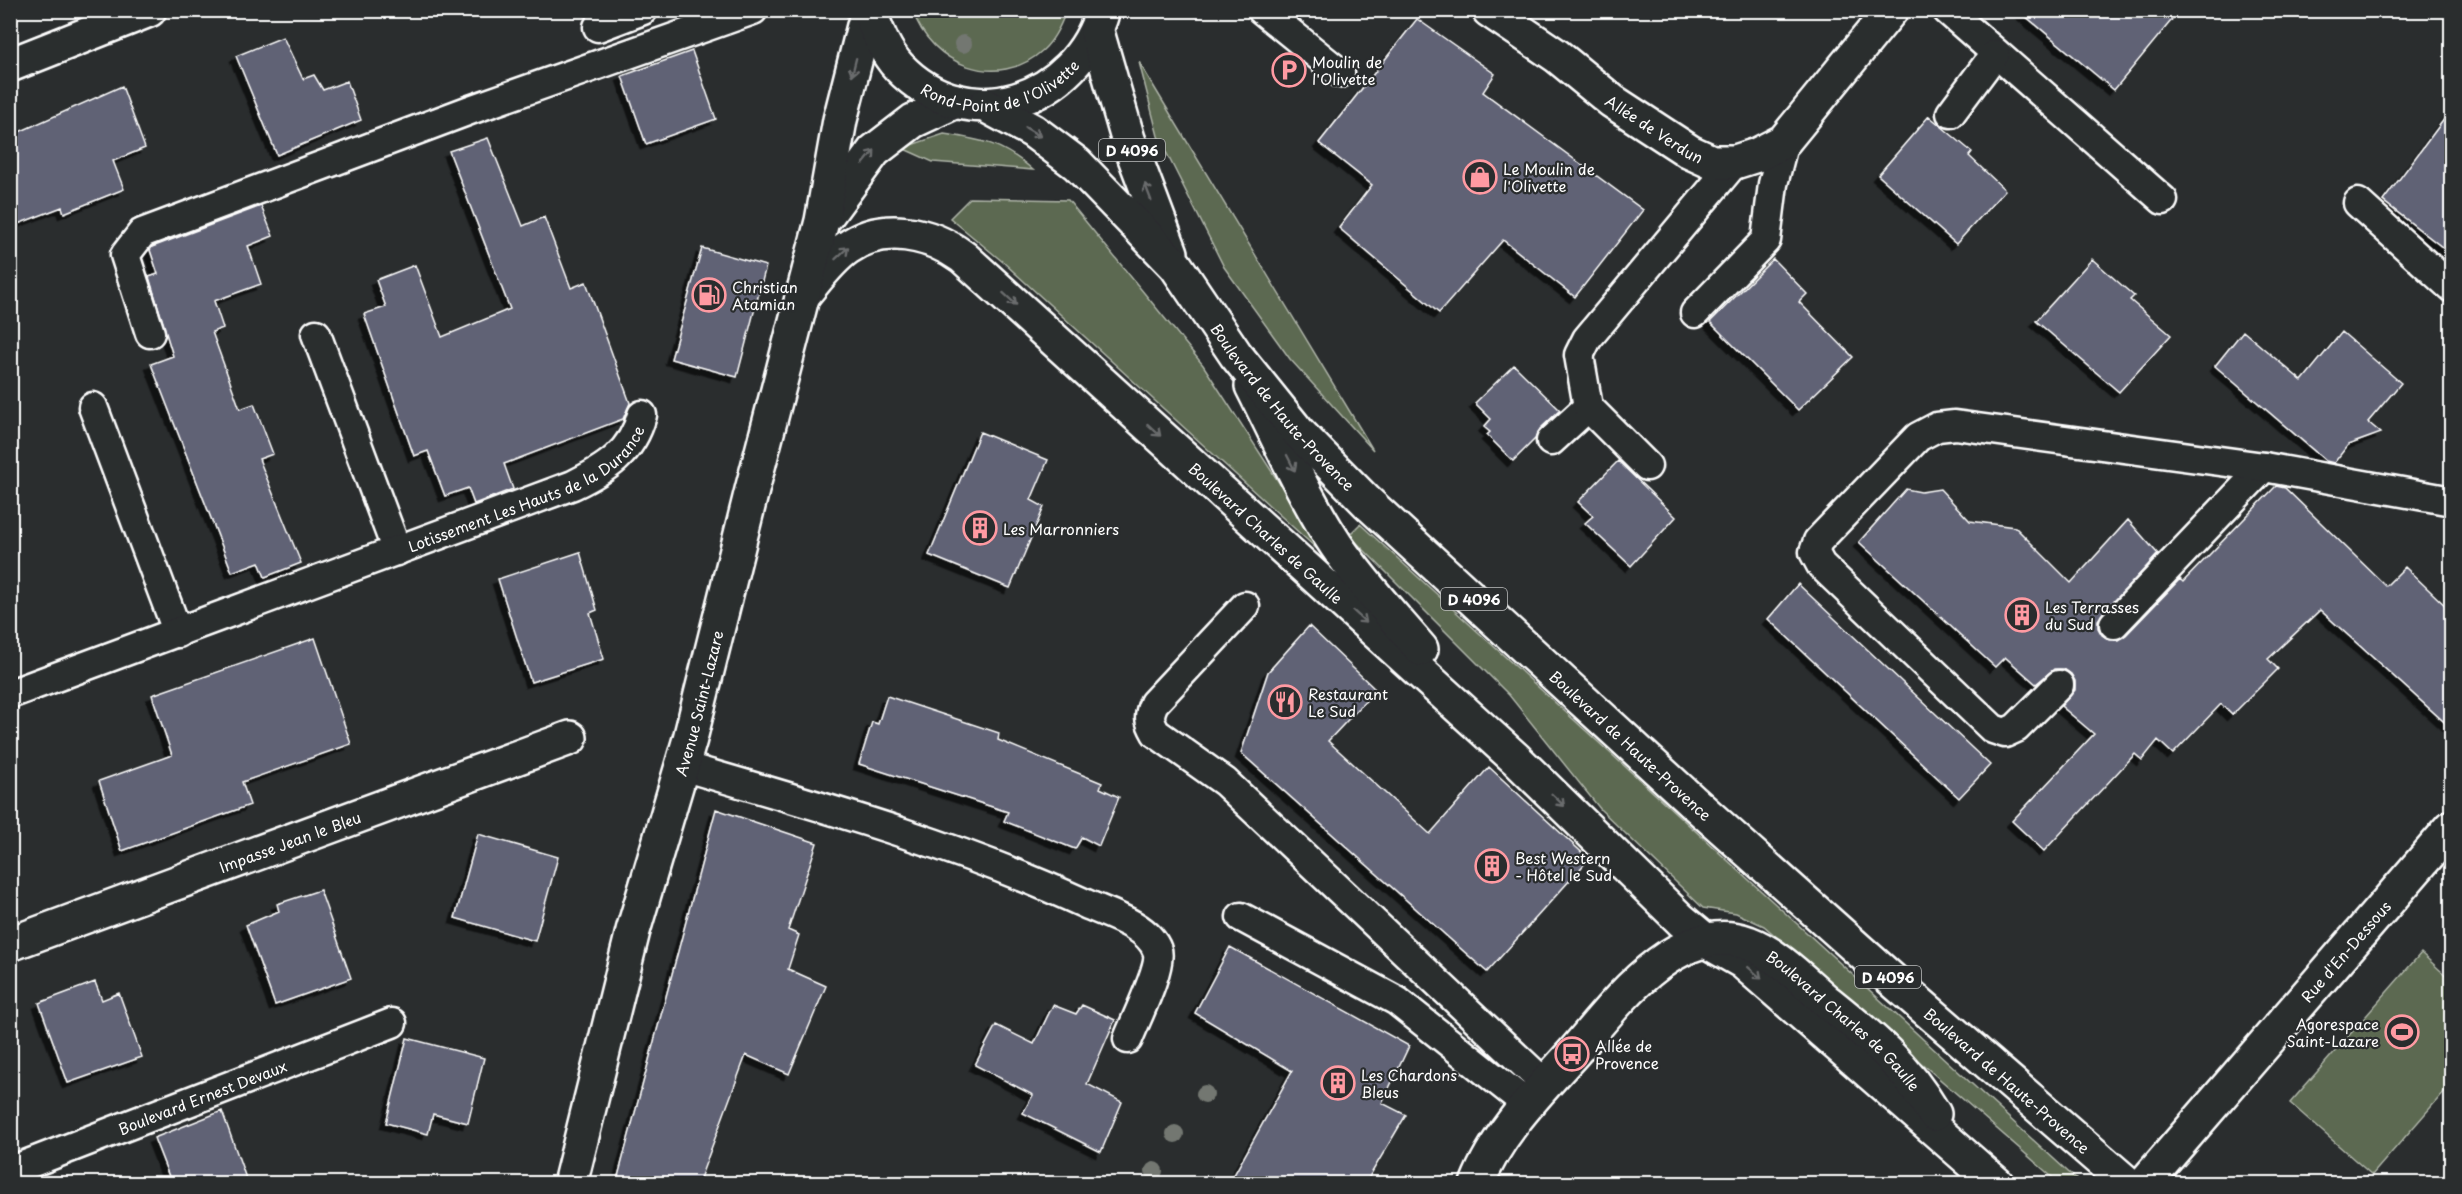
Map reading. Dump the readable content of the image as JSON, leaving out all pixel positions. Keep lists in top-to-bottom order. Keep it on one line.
{"streets":{"street":["Rond-Point de l'Olivette","Allée de Verdun","D 4096","Boulevard de Haute-Provence","Boulevard Charles de Gaulle","Avenue Saint-Lazare","Impasse Jean le Bleu","Rue d'En-Dessous"],"lane":["Lotissement Les Hauts de la Durance","Boulevard Ernest Devaux"]},"crossings":[["Rond-Point de l'Olivette","Boulevard de Haute-Provence"],["Rond-Point de l'Olivette","Avenue Saint-Lazare"],["Boulevard Charles de Gaulle","Avenue Saint-Lazare"]],"places":{"parking":["Moulin de l'Olivette"],"shop":["Le Moulin de l'Olivette"],"fuel station":["Christian Atamian"],"building":["Les Marronniers","Les Terrasses du Sud","Best Western - Hôtel le Sud","Les Chardons Bleus"],"restaurant":["Restaurant Le Sud"],"sports":["Agorespace Saint-Lazare"],"bus stop":["Allée de Provence"]}}
